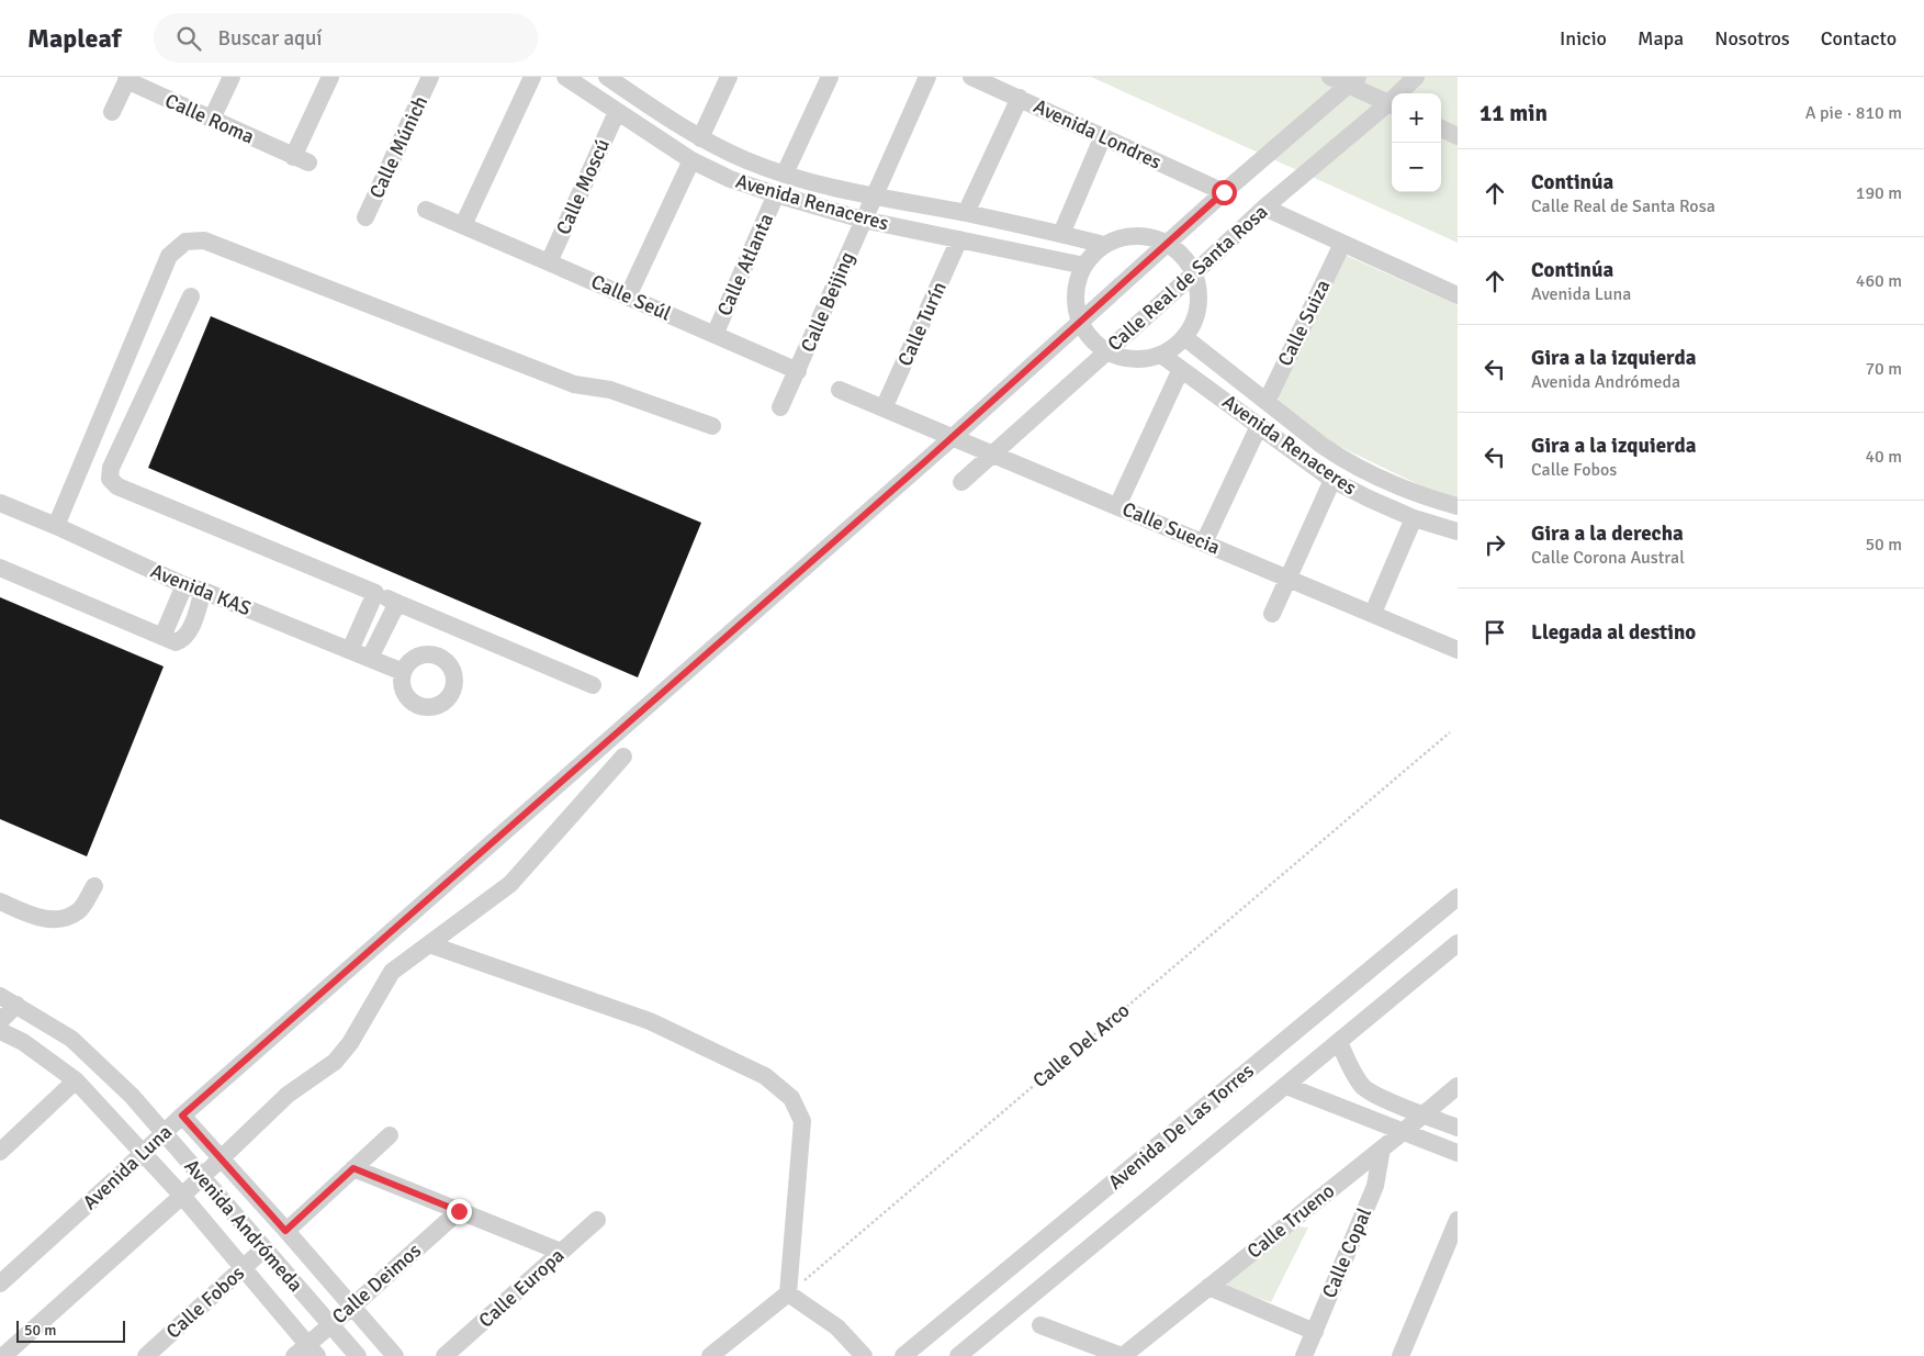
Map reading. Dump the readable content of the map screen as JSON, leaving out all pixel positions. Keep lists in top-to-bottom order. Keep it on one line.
{"streets":{"street":["Calle Roma","Avenida Londres","Calle Múnich","Calle Moscú","Avenida Renaceres","Calle Atlanta","Calle Real de Santa Rosa","Calle Seúl","Calle Beijing","Calle Suiza","Calle Turín","Calle Suecia","Avenida KAS","Avenida De Las Torres","Avenida Luna","Calle Trueno","Avenida Andrómeda","Calle Copal","Calle Deimos","Calle Europa","Calle Fobos"],"path":["Calle Del Arco"]},"crossings":[["Avenida Londres","Calle Real de Santa Rosa"],["Calle Moscú","Avenida Renaceres"],["Calle Moscú","Calle Seúl"],["Avenida Renaceres","Calle Atlanta"],["Avenida Renaceres","Calle Beijing"],["Avenida Renaceres","Calle Suiza"],["Avenida Renaceres","Calle Turín"],["Calle Atlanta","Calle Seúl"],["Calle Real de Santa Rosa","Calle Suecia"],["Calle Real de Santa Rosa","Avenida Luna"],["Calle Seúl","Calle Beijing"],["Calle Turín","Calle Suecia"],["Avenida Luna","Avenida Andrómeda"],["Calle Trueno","Calle Copal"],["Avenida Andrómeda","Calle Deimos"],["Avenida Andrómeda","Calle Fobos"]],"scale_bar":"50 m","page":{"header":"Mapleaf","search":"Buscar aquí","nav":["Inicio","Mapa","Nosotros","Contacto"],"heading":["11 min","A pie · 810 m"],"map_buttons":["+","−"],"list":[["Continúa","Calle Real de Santa Rosa","190 m"],["Continúa","Avenida Luna","460 m"],["Gira a la izquierda","Avenida Andrómeda","70 m"],["Gira a la izquierda","Calle Fobos","40 m"],["Gira a la derecha","Calle Corona Austral","50 m"],"Llegada al destino"],"scale":"50 m"}}
